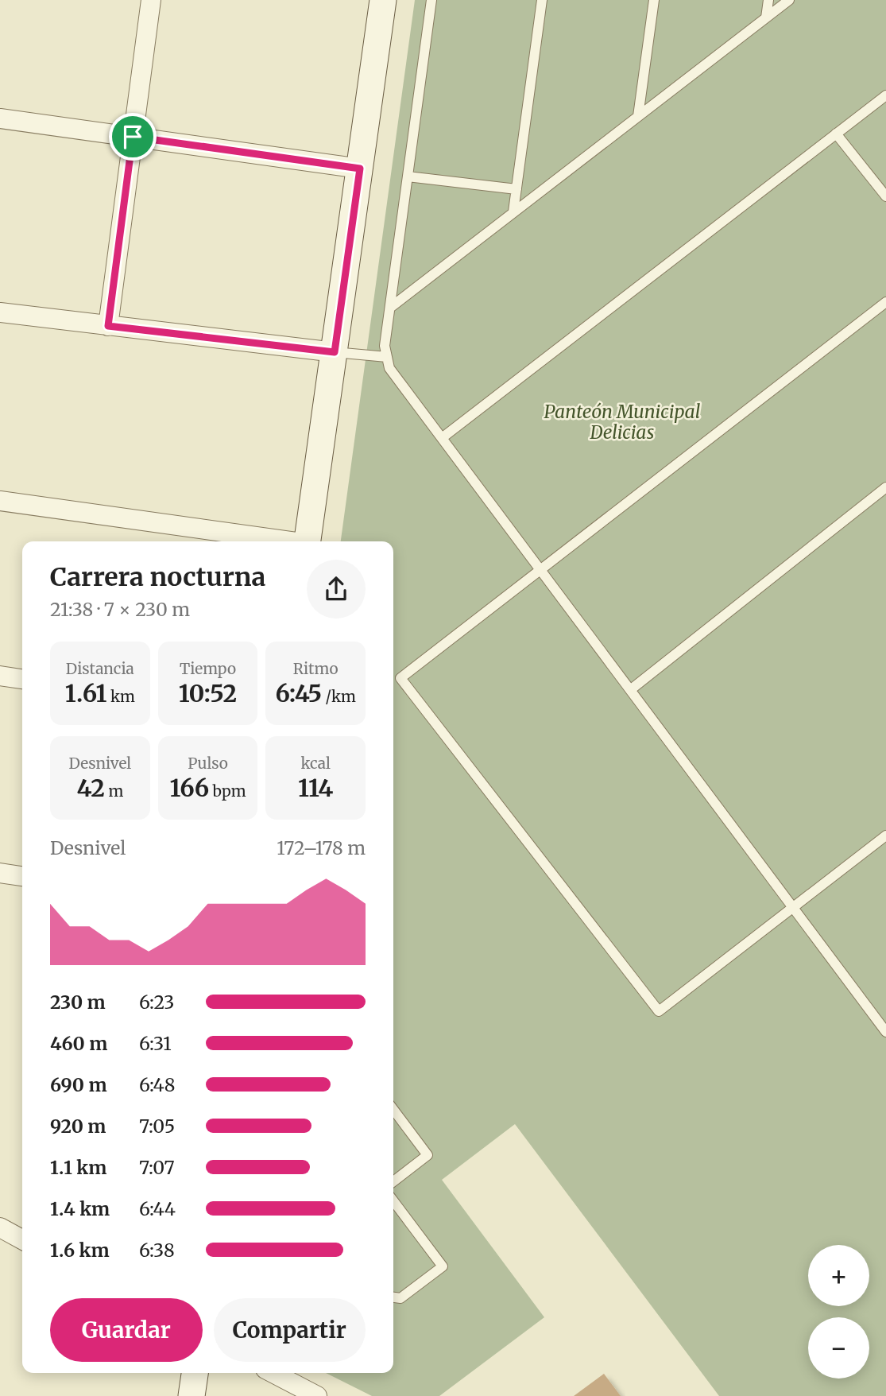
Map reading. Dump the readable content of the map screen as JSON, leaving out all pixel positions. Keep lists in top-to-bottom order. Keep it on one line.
{"parks":["Panteón Municipal Delicias"],"page":{"heading":["Carrera nocturna","21:38 · 7 × 230 m"],"stats":[["Distancia","1.61 km"],["Tiempo","10:52"],["Ritmo","6:45 /km"],["Desnivel","42 m"],["Pulso","166 bpm"],["kcal","114"]],"chart":["Desnivel","172–178 m"],"list":[{"name":"230 m","note":"6:23"},{"name":"460 m","note":"6:31"},{"name":"690 m","note":"6:48"},{"name":"920 m","note":"7:05"},{"name":"1.1 km","note":"7:07"},{"name":"1.4 km","note":"6:44"},{"name":"1.6 km","note":"6:38"}],"map_buttons":["+","−"],"buttons":["Guardar","Compartir"]}}
